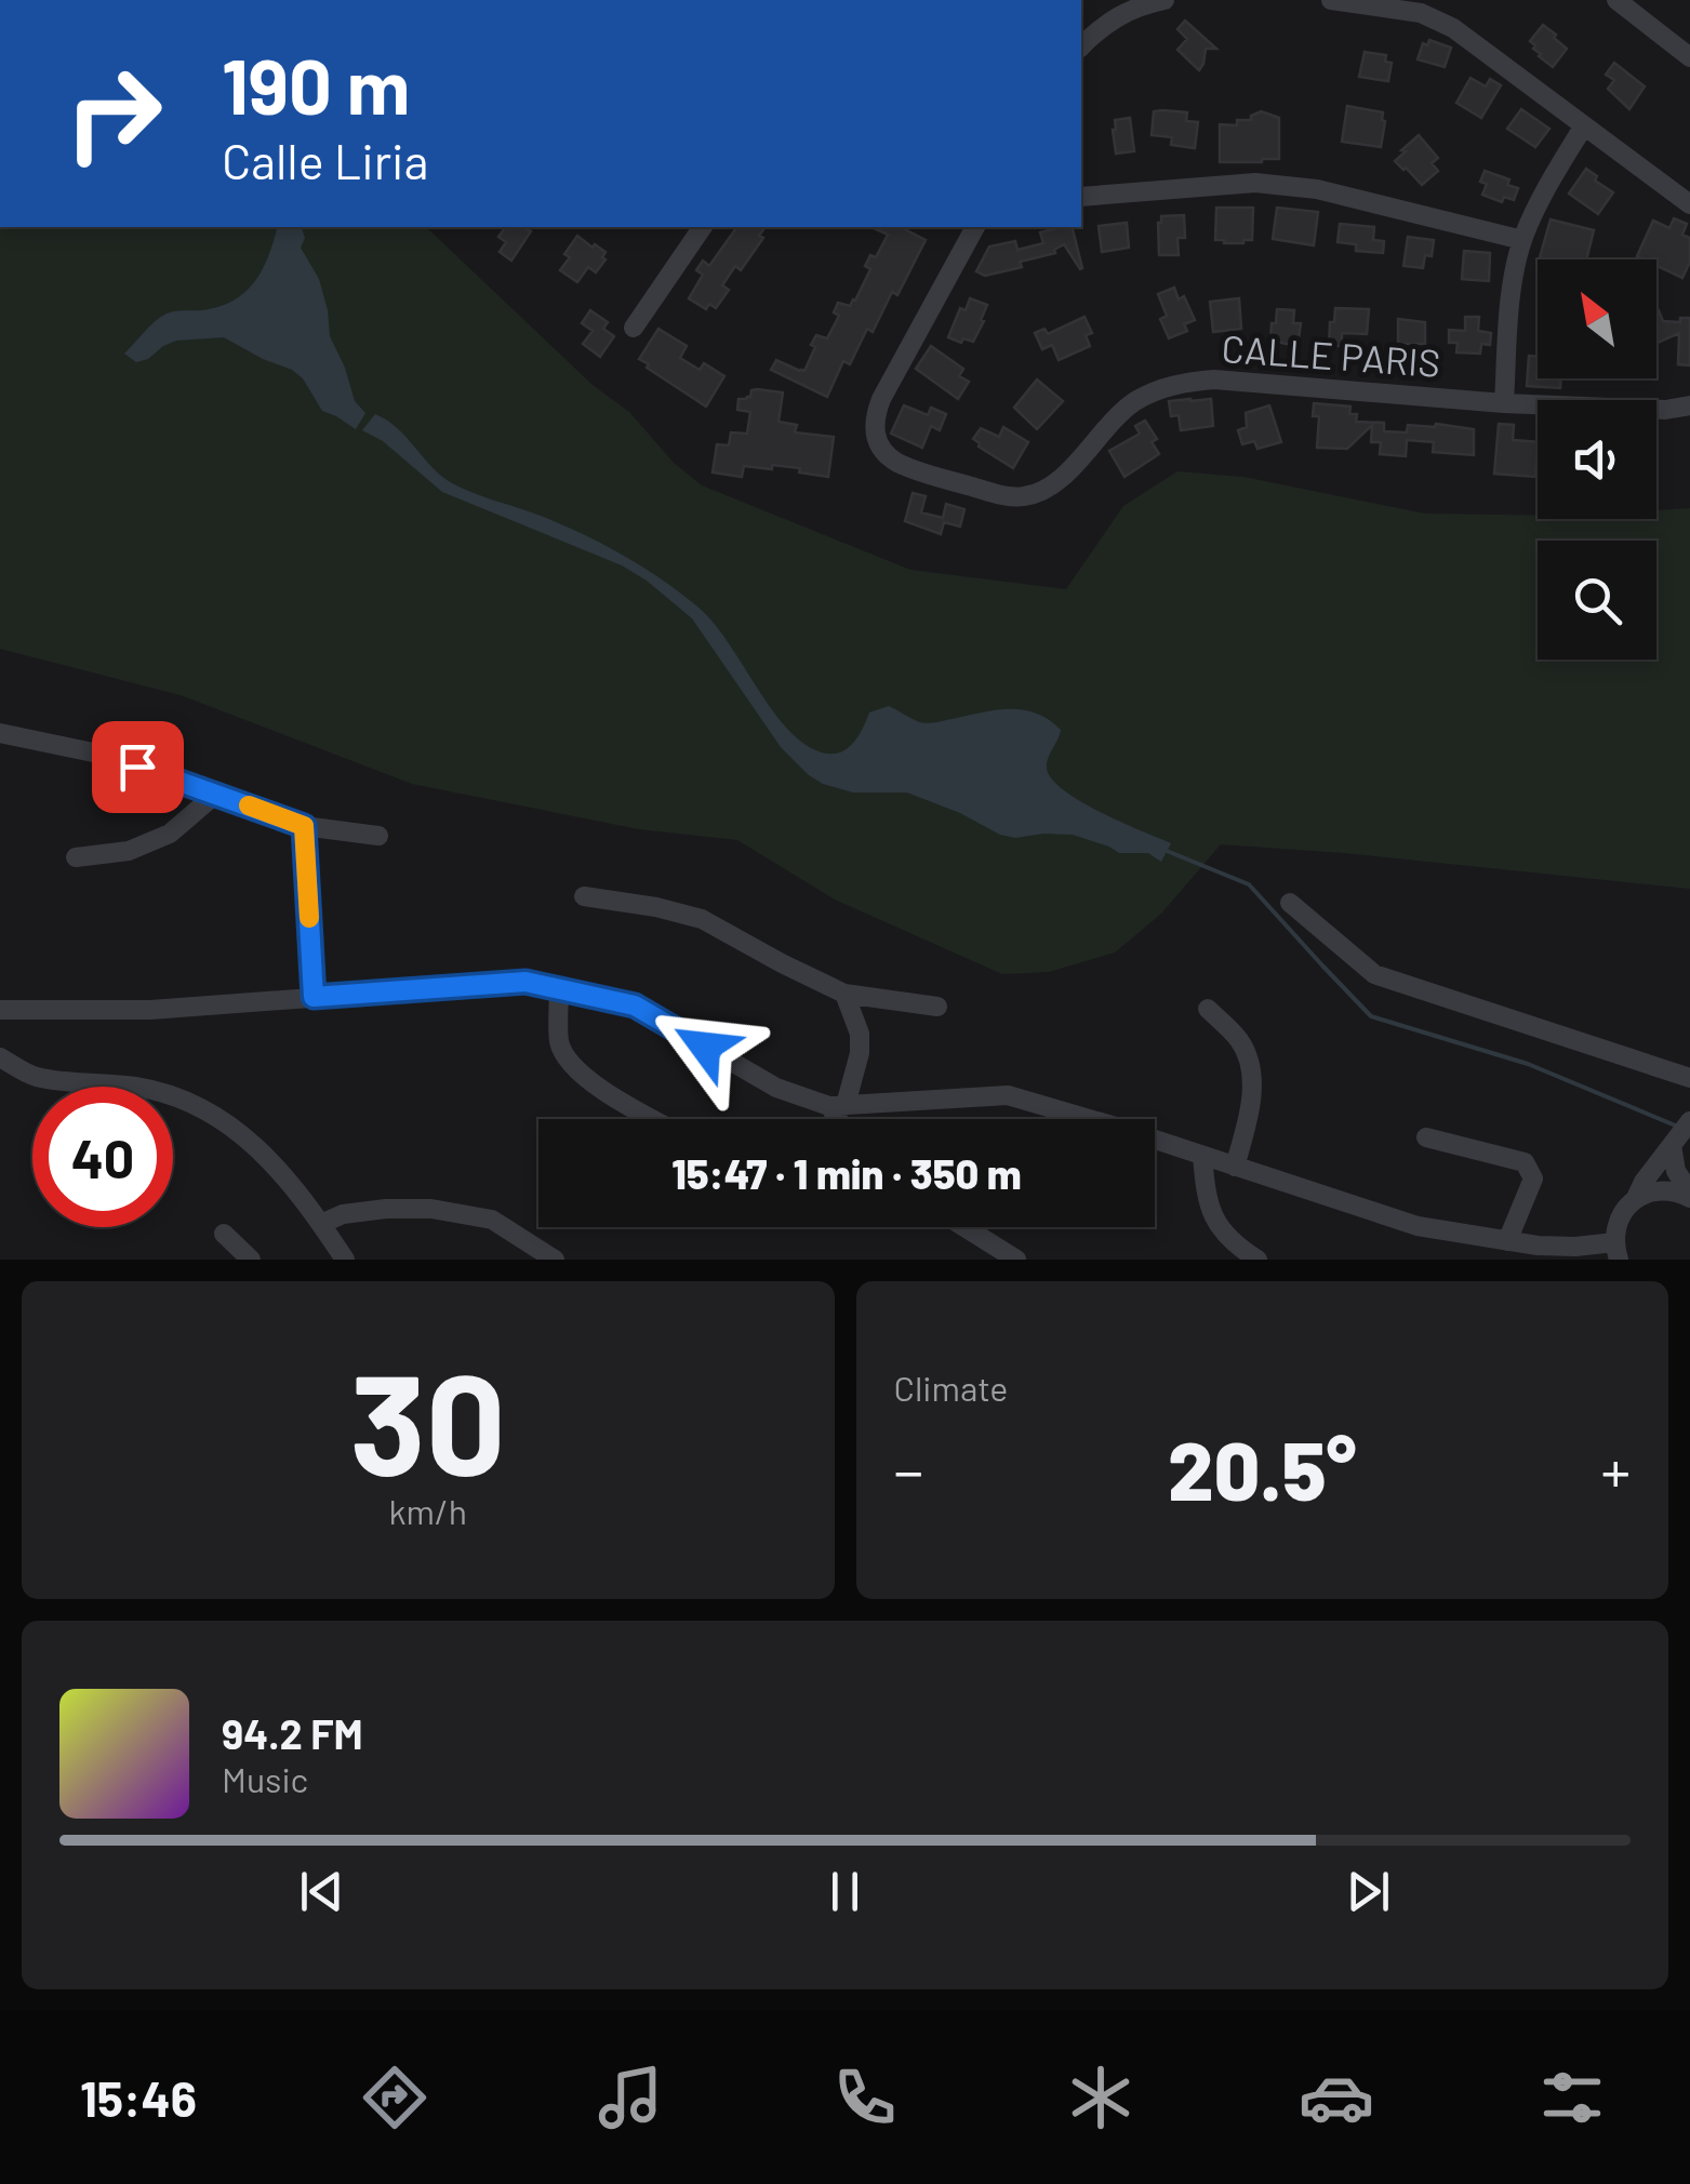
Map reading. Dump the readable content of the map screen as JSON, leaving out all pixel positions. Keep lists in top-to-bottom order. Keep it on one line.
{"streets":{"street":["CALLE PARIS"]},"north":"top left","page":{"turn":["190 m","Calle Liria"],"limit":"40","trip":"15:47 · 1 min · 350 m","tile":[["30","km/h"],"Climate"],"heat":["−","20.5°","+"],"song":["94.2 FM","Music"],"tabs":"15:46"}}
